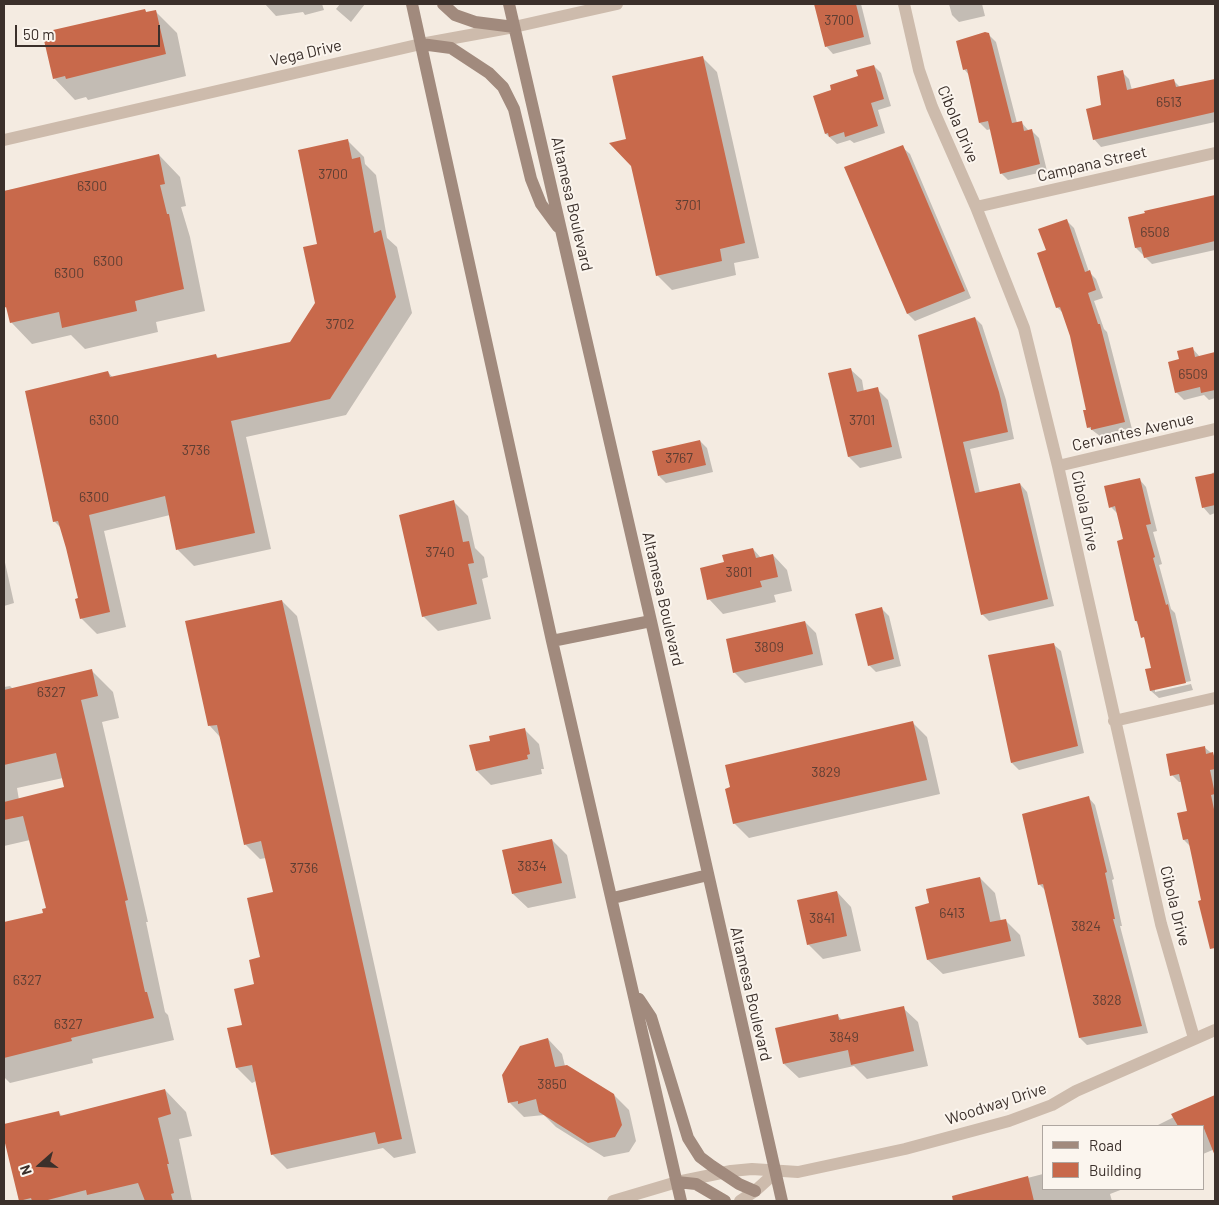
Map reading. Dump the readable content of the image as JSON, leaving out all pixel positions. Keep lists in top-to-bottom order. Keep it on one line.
{"streets":{"main road":["Altamesa Boulevard"],"street":["Vega Drive","Cibola Drive","Campana Street","Cervantes Avenue","Woodway Drive"]},"crossings":[["Vega Drive","Altamesa Boulevard"],["Cibola Drive","Campana Street"],["Cibola Drive","Cervantes Avenue"],["Cibola Drive","Woodway Drive"],["Altamesa Boulevard","Woodway Drive"]],"house_numbers":["3700","6513","3700","6300","3701","6508","6300","6300","3702","6509","6300","3701","3736","3767","6300","3740","3801","3809","6327","3829","3834","3736","6413","3841","3824","6327","3828","6327","3849","3850"],"legend":["Road","Building"],"scale_bar":"50 m","north":"left"}
